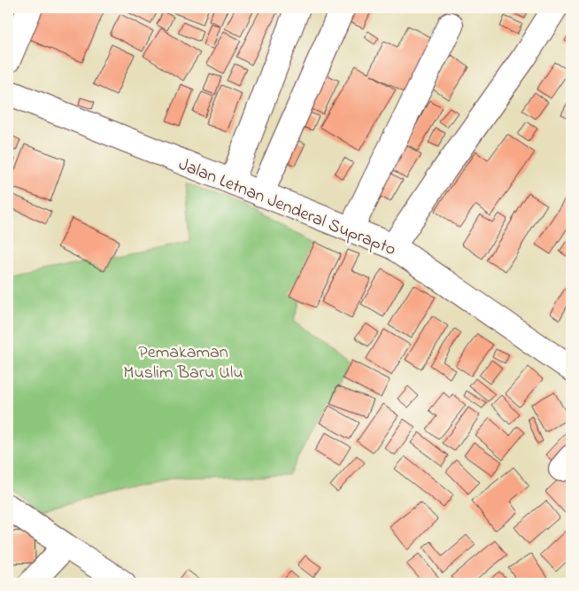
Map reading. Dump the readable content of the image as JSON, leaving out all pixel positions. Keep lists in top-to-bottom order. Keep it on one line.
{"streets":{"street":["Jalan Letnan Jenderal Suprapto"]},"parks":["Pemakaman Muslim Baru Ulu"]}
